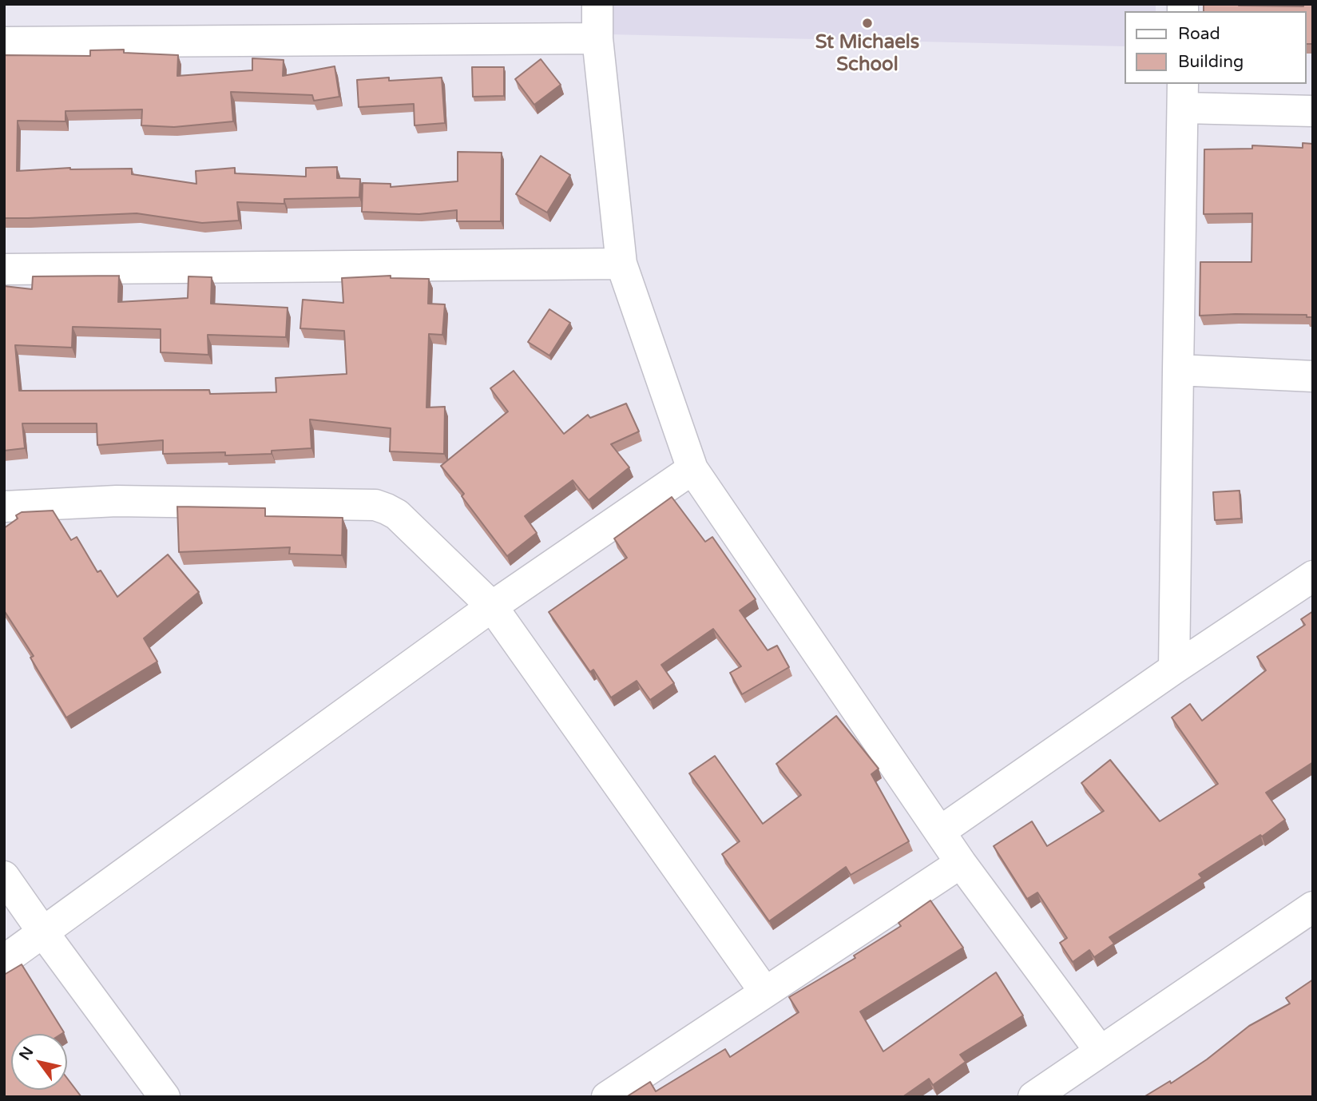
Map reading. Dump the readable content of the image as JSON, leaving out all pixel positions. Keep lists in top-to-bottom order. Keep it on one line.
{"places":["St Michaels School"],"legend":["Road","Building"],"north":"top left"}
